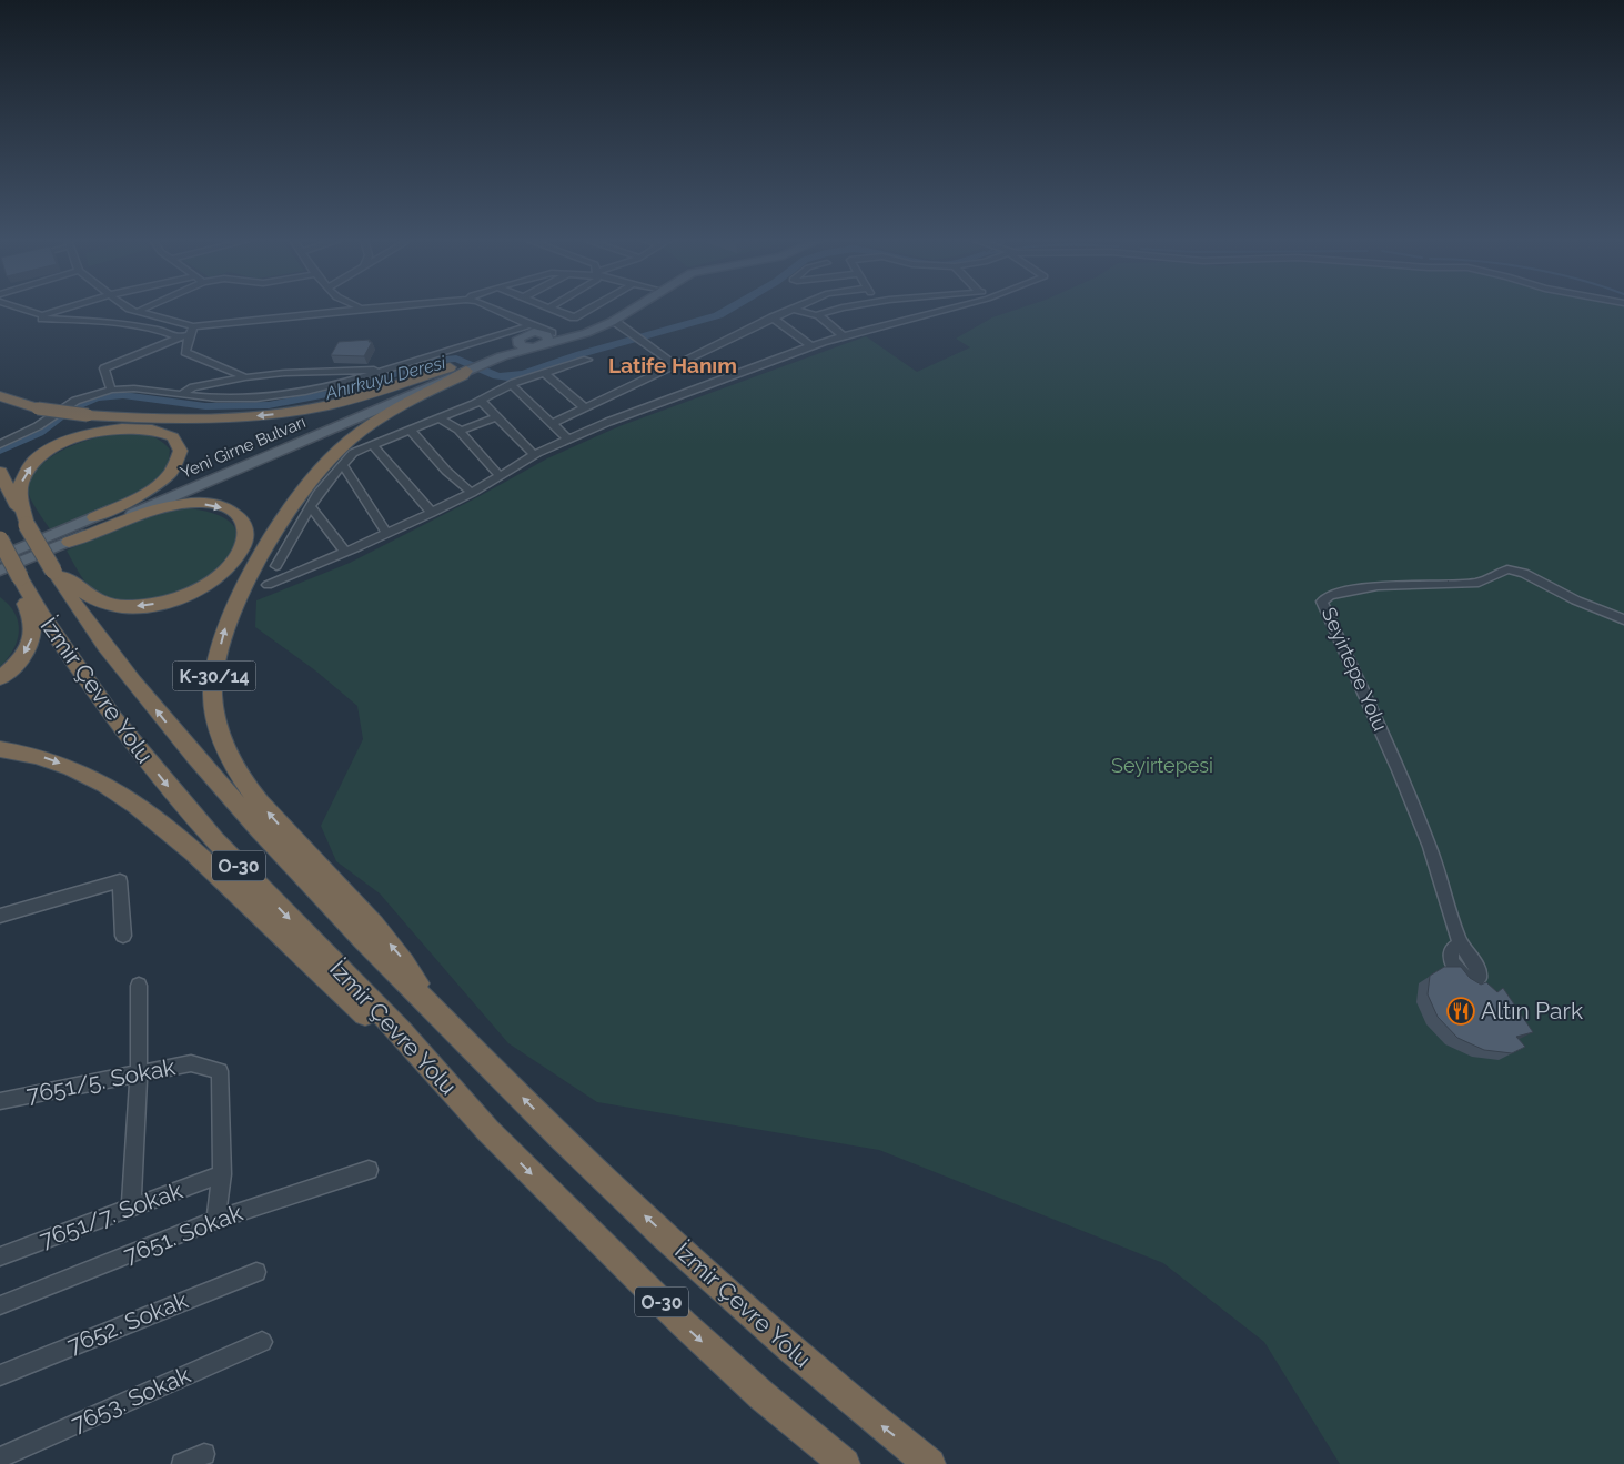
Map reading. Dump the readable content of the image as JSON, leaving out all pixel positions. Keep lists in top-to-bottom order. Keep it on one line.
{"streets":{"highway":["K-30/14","İzmir Çevre Yolu","O-30"],"main road":["Yeni Girne Bulvarı"],"street":["Seyirtepe Yolu","7651/5. Sokak","7651/7. Sokak","7651. Sokak","7652. Sokak","7653. Sokak"]},"crossings":[["Yeni Girne Bulvarı","K-30/14"],["Yeni Girne Bulvarı","İzmir Çevre Yolu"],["K-30/14","İzmir Çevre Yolu"],["7651/5. Sokak","7651/7. Sokak"],["7651/5. Sokak","7651. Sokak"]],"districts":["Latife Hanım"],"water":["Ahırkuyu Deresi"],"parks":["Seyirtepesi"],"places":{"restaurant":["Altın Park"]}}
